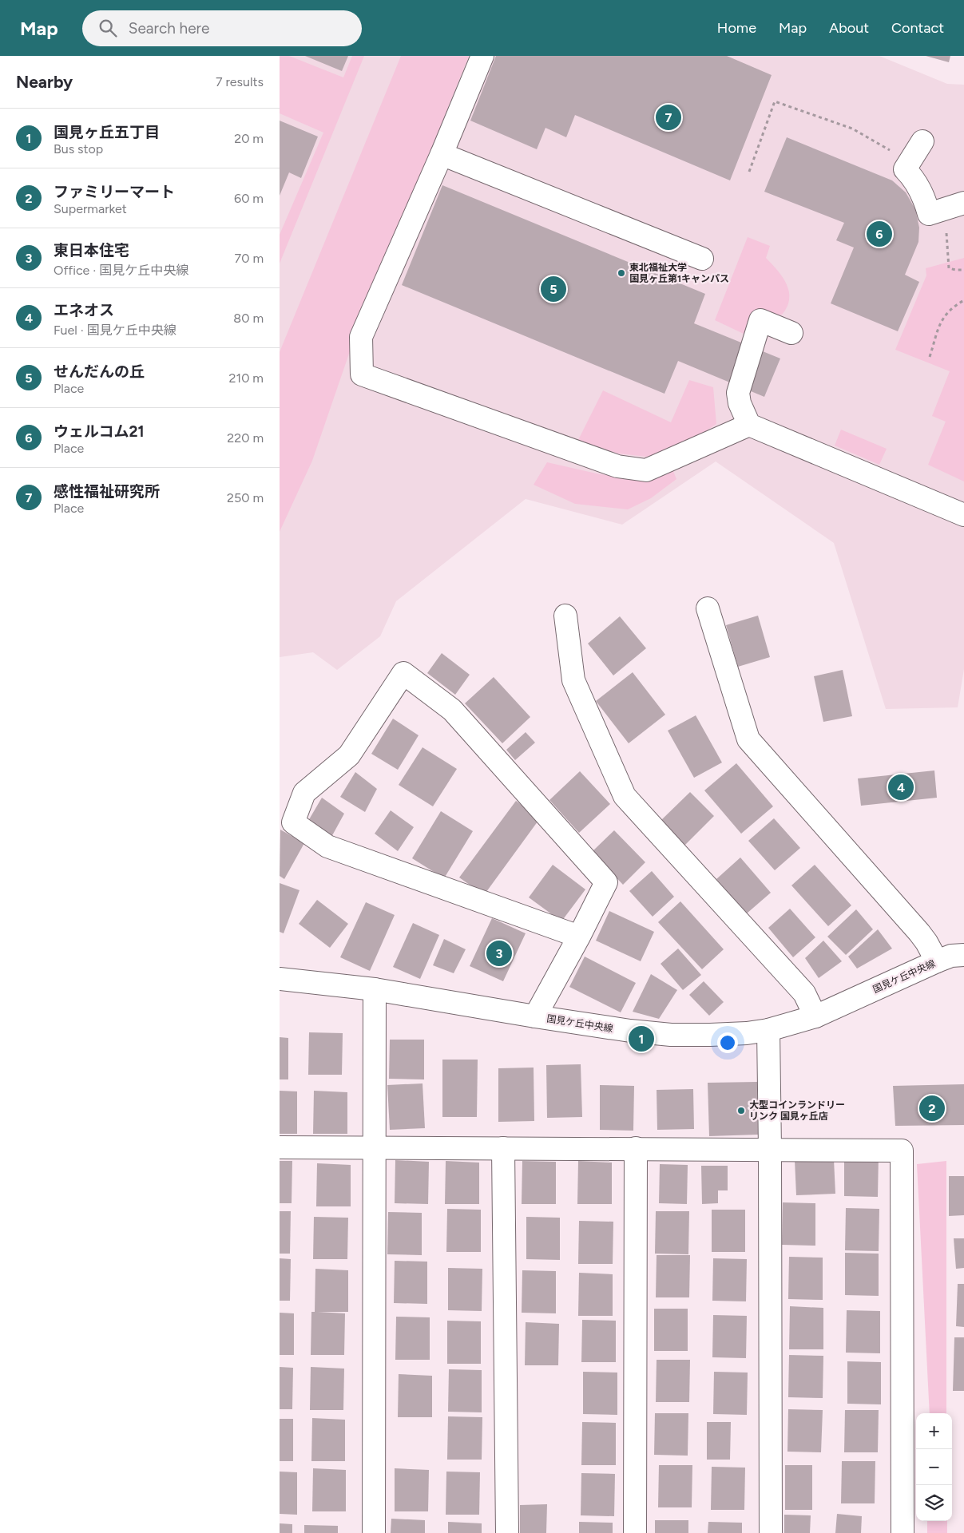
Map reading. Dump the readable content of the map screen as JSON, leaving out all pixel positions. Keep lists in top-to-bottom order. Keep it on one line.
{"streets":{"street":["国見ケ丘中央線"]},"places":["東北福祉大学 国見ヶ丘第1キャンパス","大型コインランドリー リンク 国見ヶ丘店"],"page":{"header":"Map","search":"Search here","nav":["Home","Map","About","Contact"],"heading":["Nearby","7 results"],"pins":["7","6","5","4","3","1","2"],"list":[{"mark":"1","name":"国見ヶ丘五丁目","note":"Bus stop","value":"20 m"},{"mark":"2","name":"ファミリーマート","note":"Supermarket","value":"60 m"},{"mark":"3","name":"東日本住宅","note":"Office · 国見ケ丘中央線","value":"70 m"},{"mark":"4","name":"エネオス","note":"Fuel · 国見ケ丘中央線","value":"80 m"},{"mark":"5","name":"せんだんの丘","note":"Place","value":"210 m"},{"mark":"6","name":"ウェルコム21","note":"Place","value":"220 m"},{"mark":"7","name":"感性福祉研究所","note":"Place","value":"250 m"}],"map_buttons":["+","−"]}}
